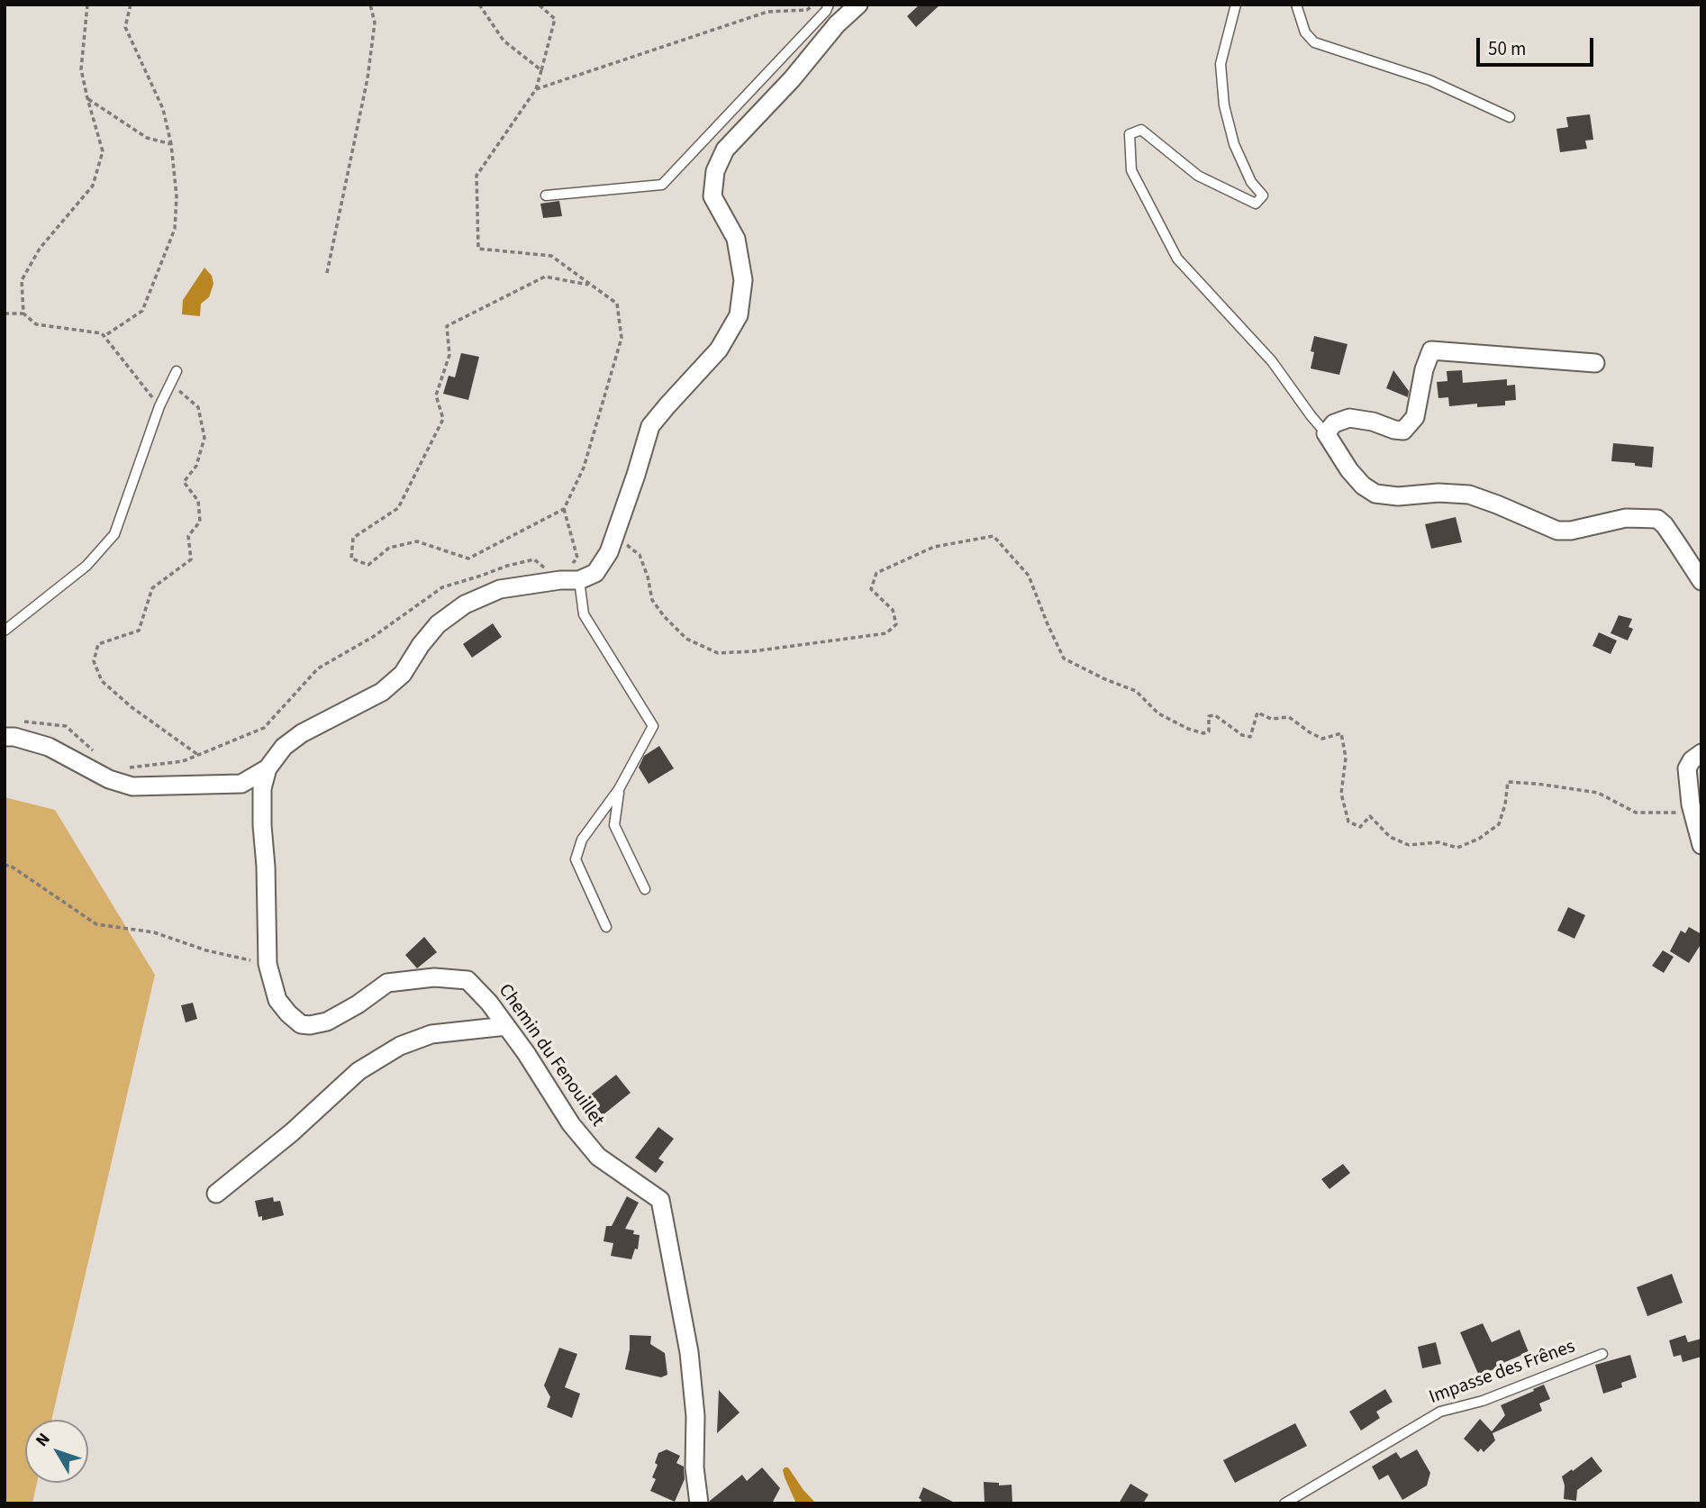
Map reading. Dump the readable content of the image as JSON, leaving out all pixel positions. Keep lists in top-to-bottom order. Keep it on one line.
{"streets":{"street":["Chemin du Fenouillet"],"lane":["Impasse des Frênes"]},"scale_bar":"50 m","north":"top left"}
